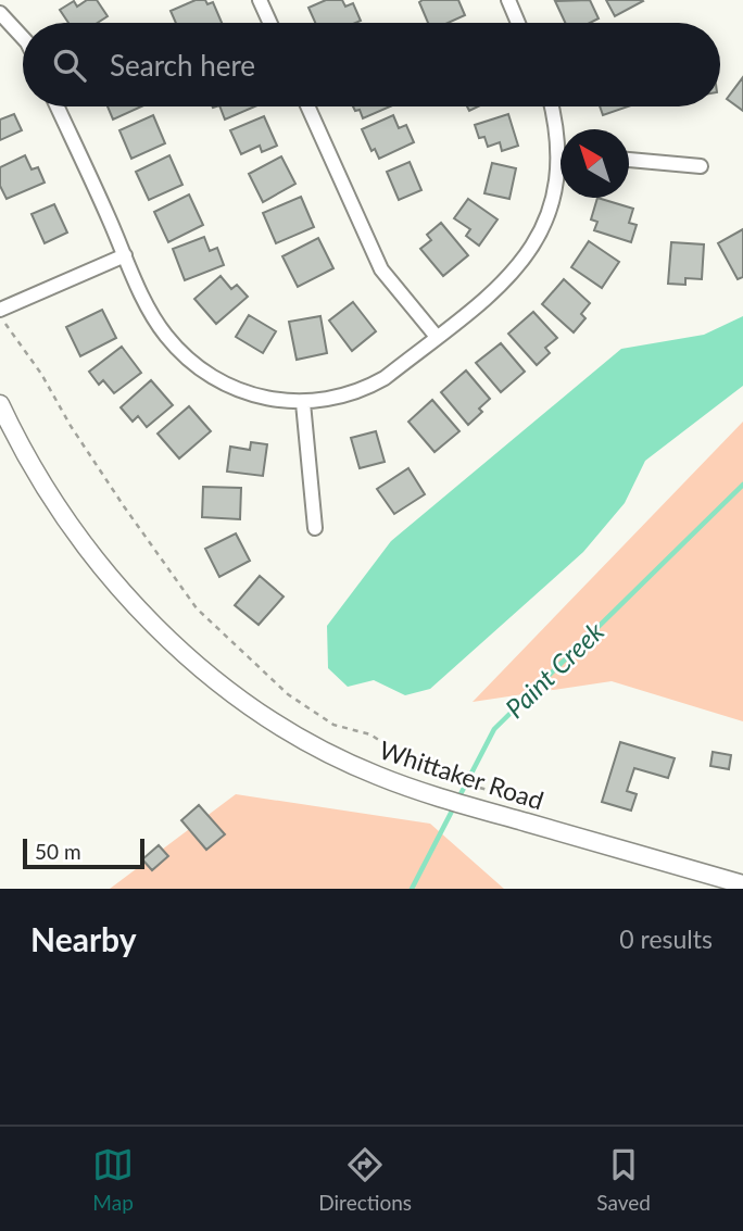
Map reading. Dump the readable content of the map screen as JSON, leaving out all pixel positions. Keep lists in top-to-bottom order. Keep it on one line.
{"streets":{"main road":["Whittaker Road"]},"water":["Paint Creek"],"scale_bar":"50 m","north":"top left","page":{"search":"Search here","scale":"50 m","heading":["Nearby","0 results"],"nav":["Map","Directions","Saved"]}}
